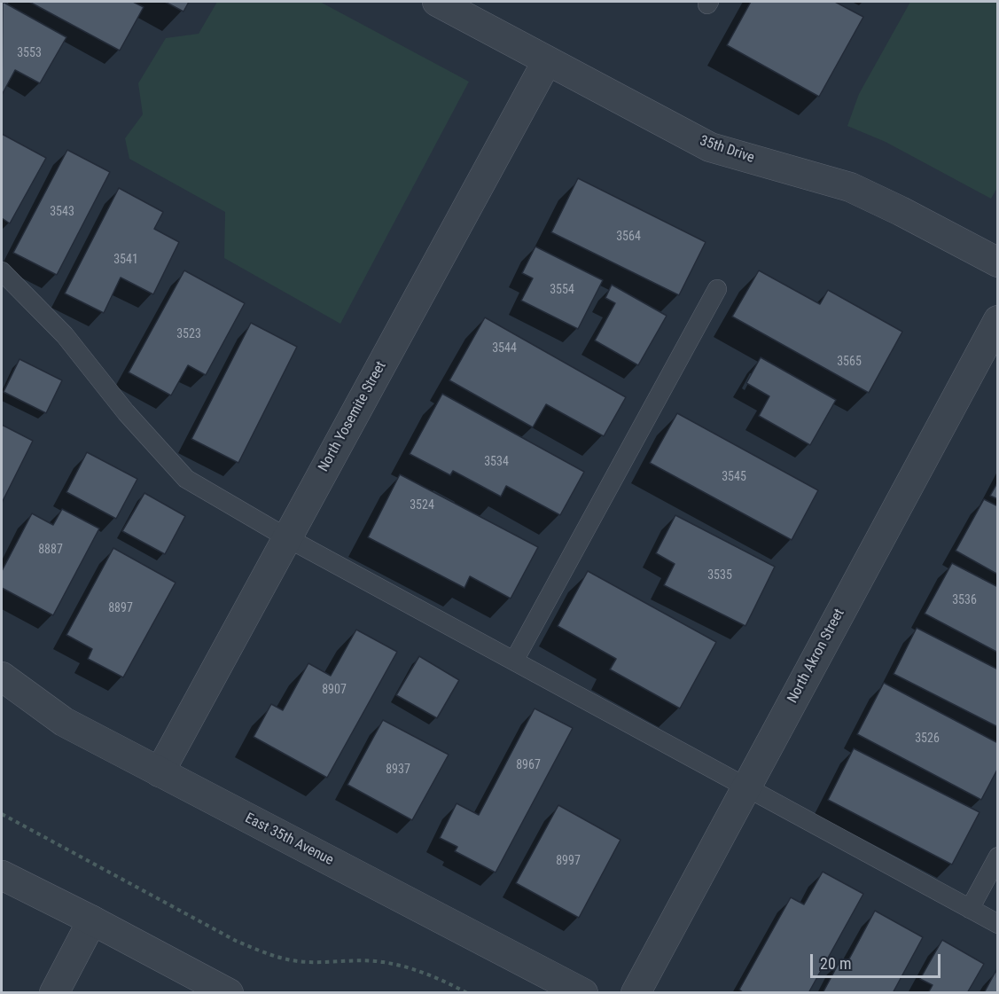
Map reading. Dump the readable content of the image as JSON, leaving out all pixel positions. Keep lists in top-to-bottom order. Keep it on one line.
{"streets":{"street":["35th Drive","North Yosemite Street","North Akron Street","East 35th Avenue"]},"crossings":[["35th Drive","North Yosemite Street"],["North Yosemite Street","East 35th Avenue"]],"house_numbers":["3553","3543","3564","3541","3554","3523","3544","3565","3534","3545","3524","8887","3535","3536","8897","8907","3526","8967","8937","8997"],"scale_bar":"20 m"}
